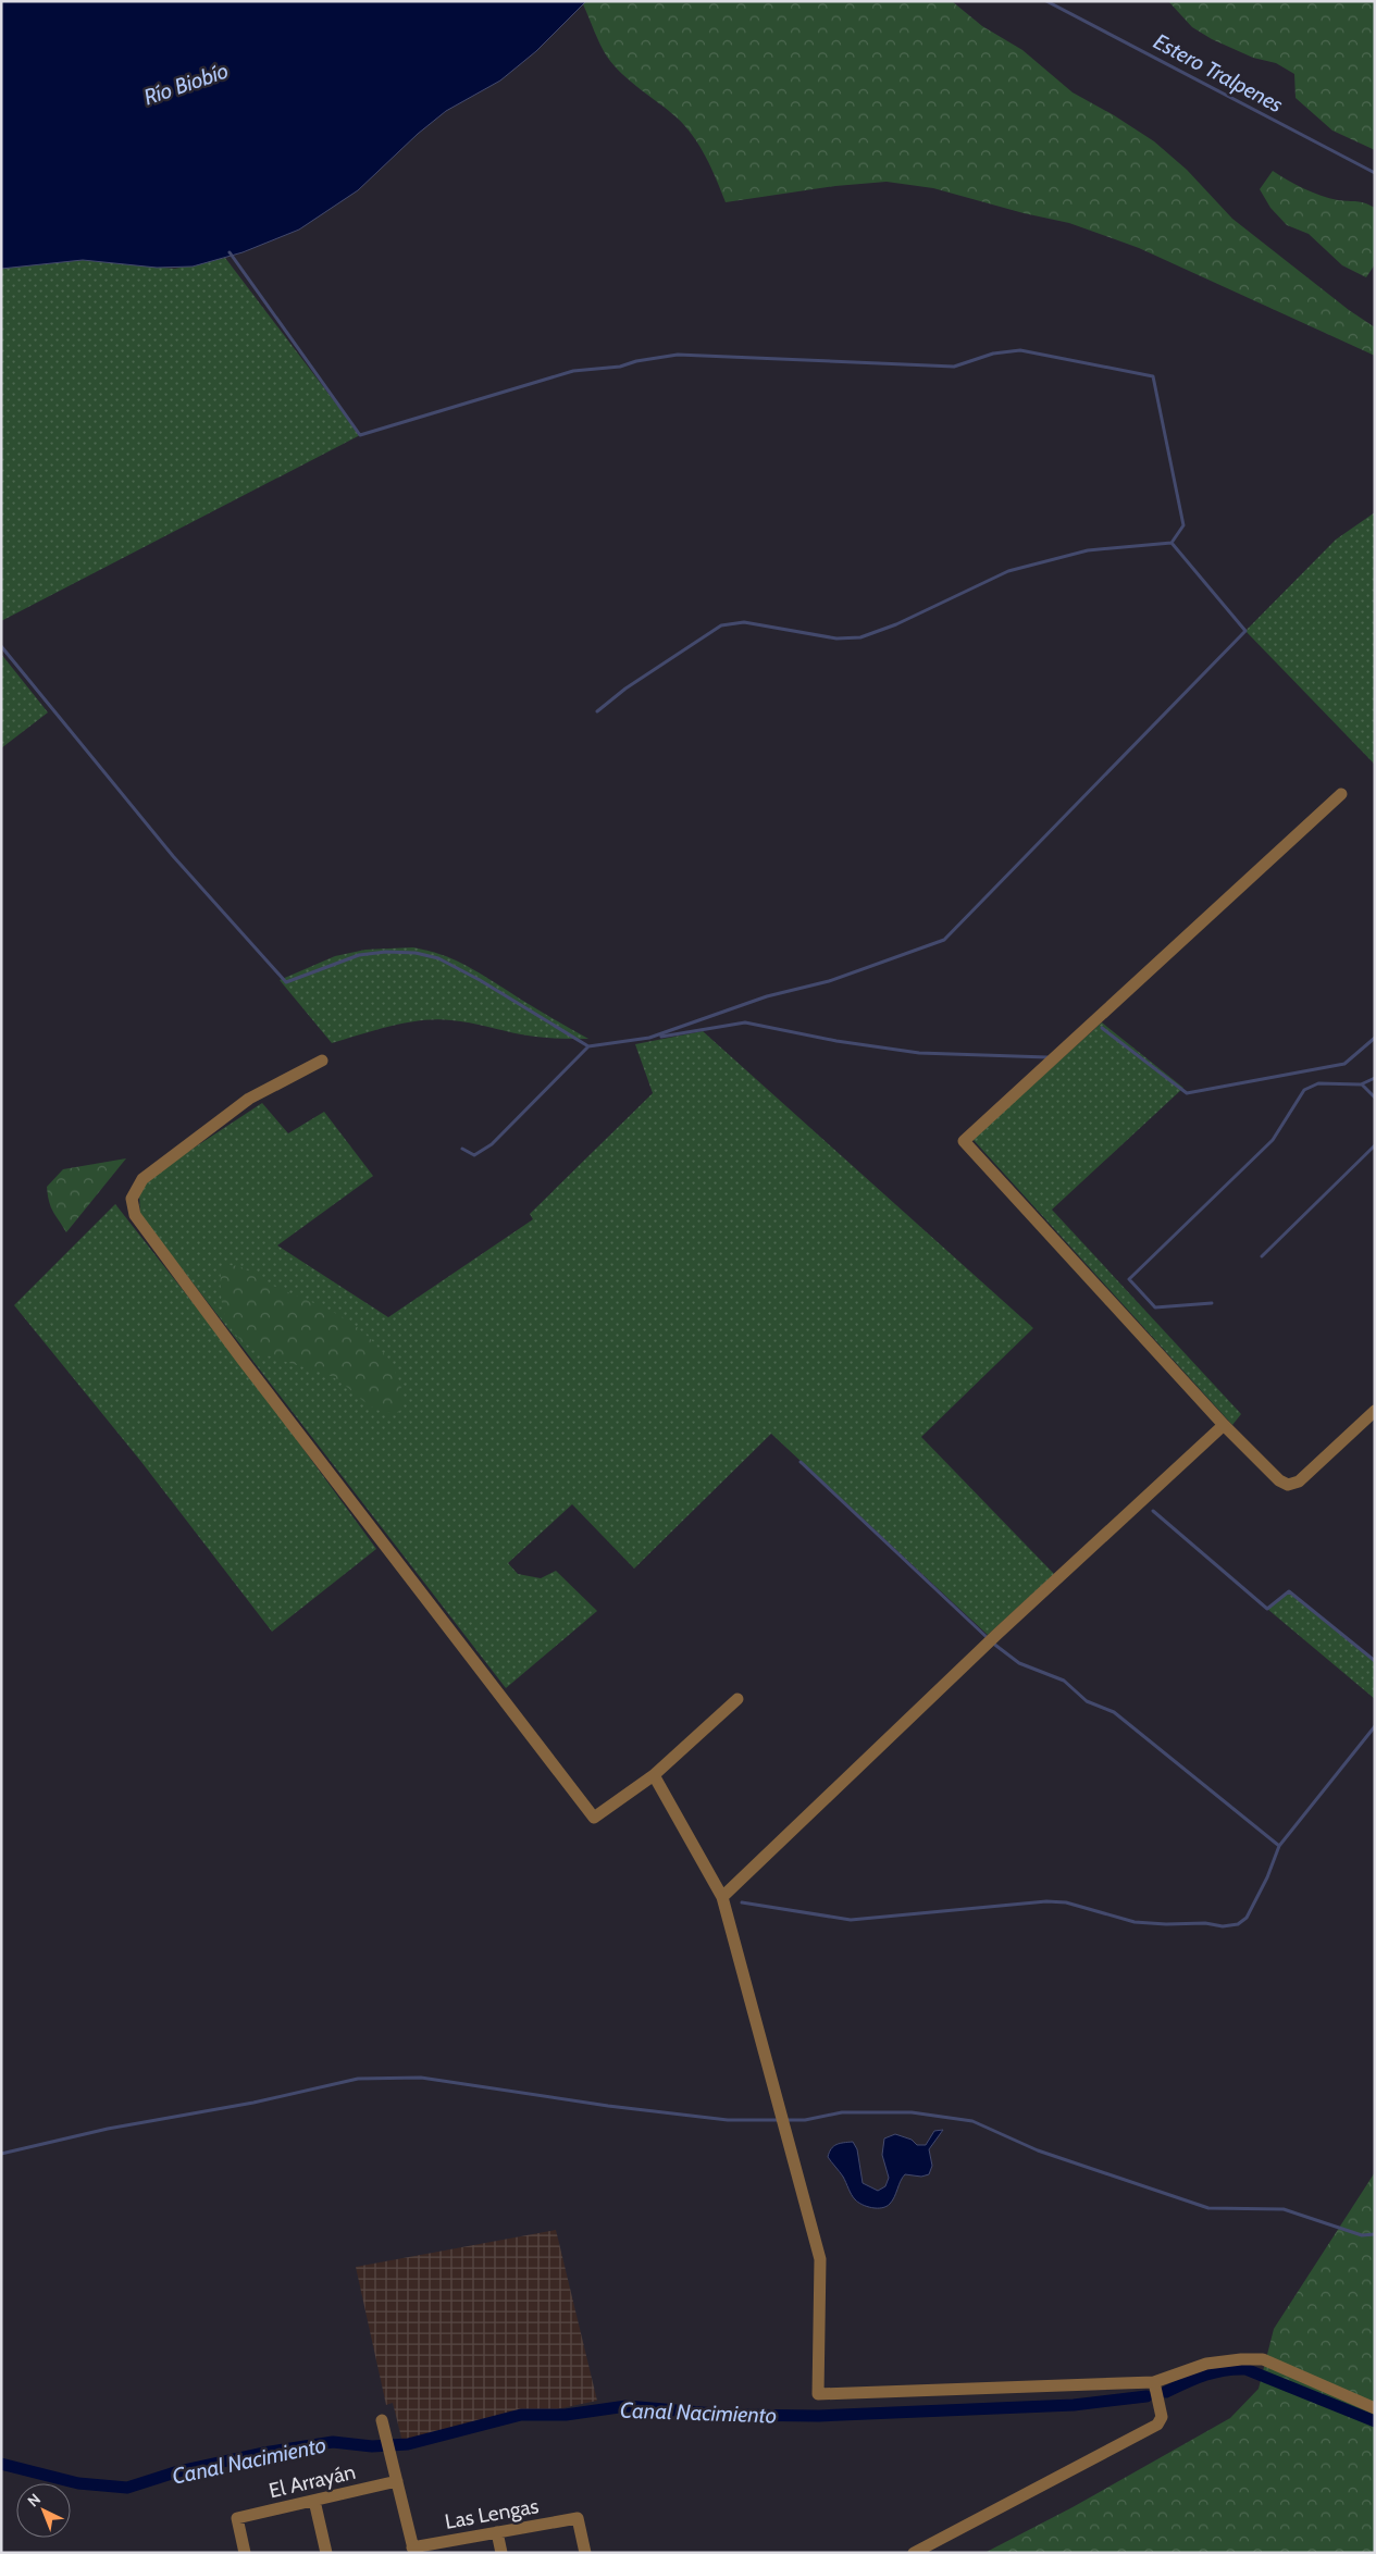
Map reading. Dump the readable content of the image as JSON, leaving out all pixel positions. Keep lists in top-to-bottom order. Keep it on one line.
{"streets":{"street":["El Arrayán","Las Lengas"]},"water":["Estero Tralpenes","Río Biobío","Canal Nacimiento"],"north":"top left"}
